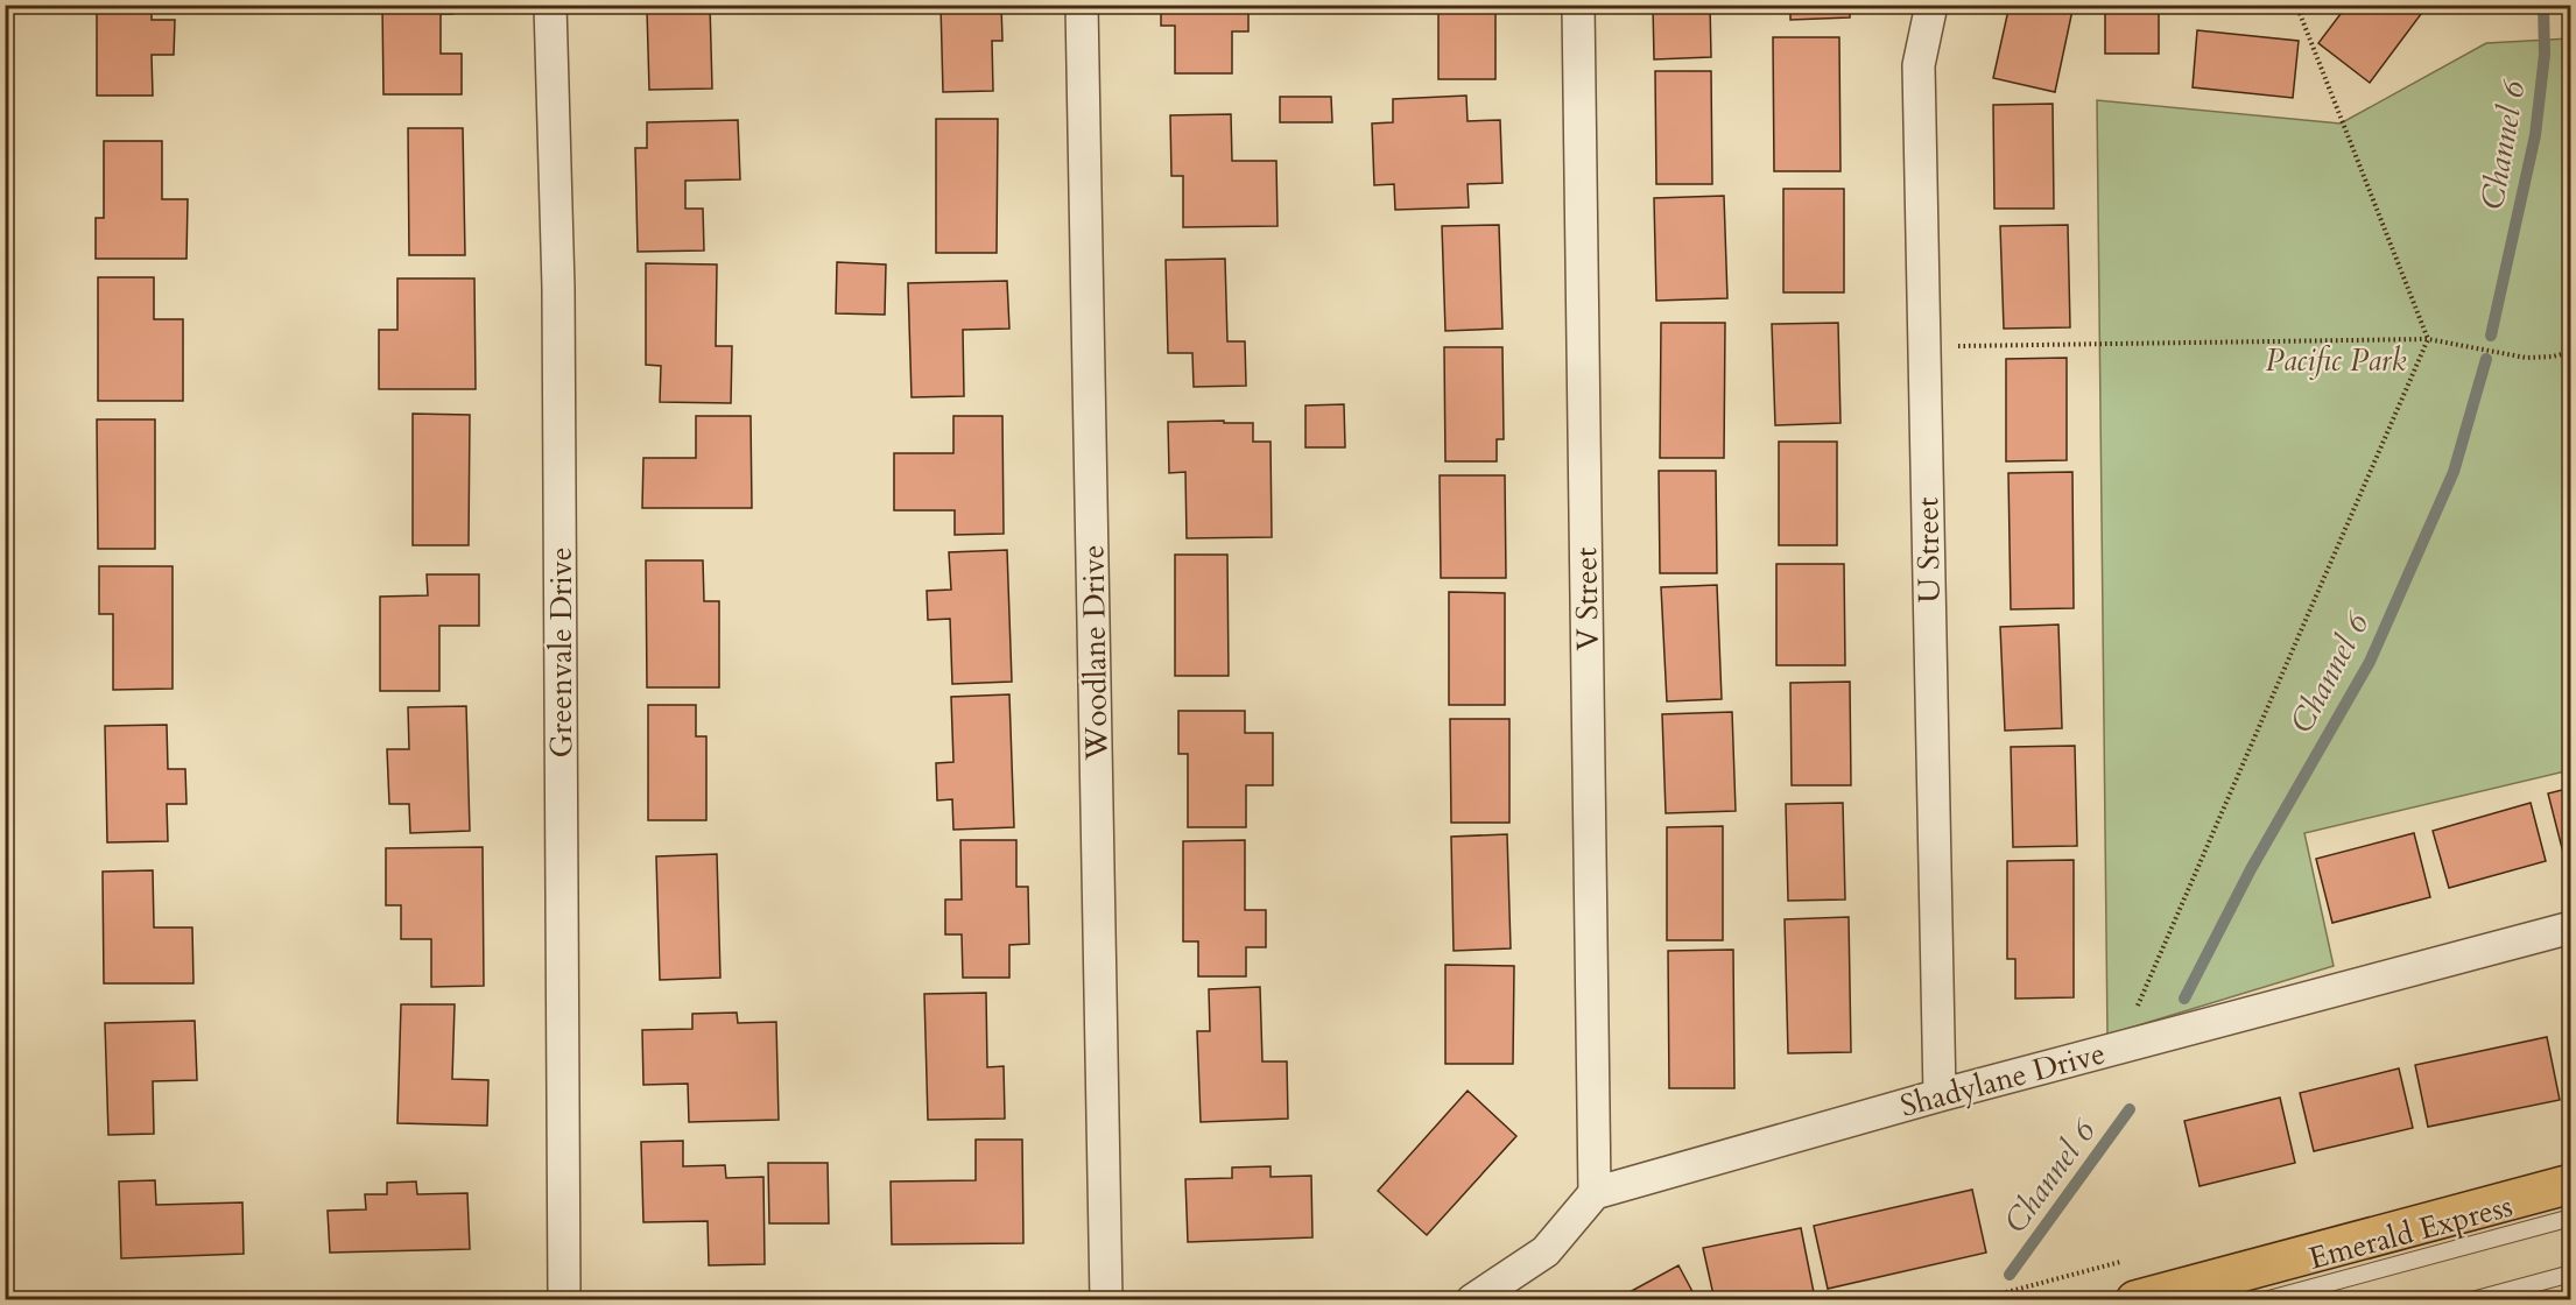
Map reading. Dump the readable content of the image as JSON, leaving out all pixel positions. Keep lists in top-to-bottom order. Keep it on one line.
{"streets":{"street":["U Street","V Street","Greenvale Drive","Woodlane Drive","Shadylane Drive"],"lane":["Emerald Express"]},"crossings":[["U Street","Shadylane Drive"],["V Street","Shadylane Drive"]],"water":["Channel 6"],"parks":["Pacific Park"]}
